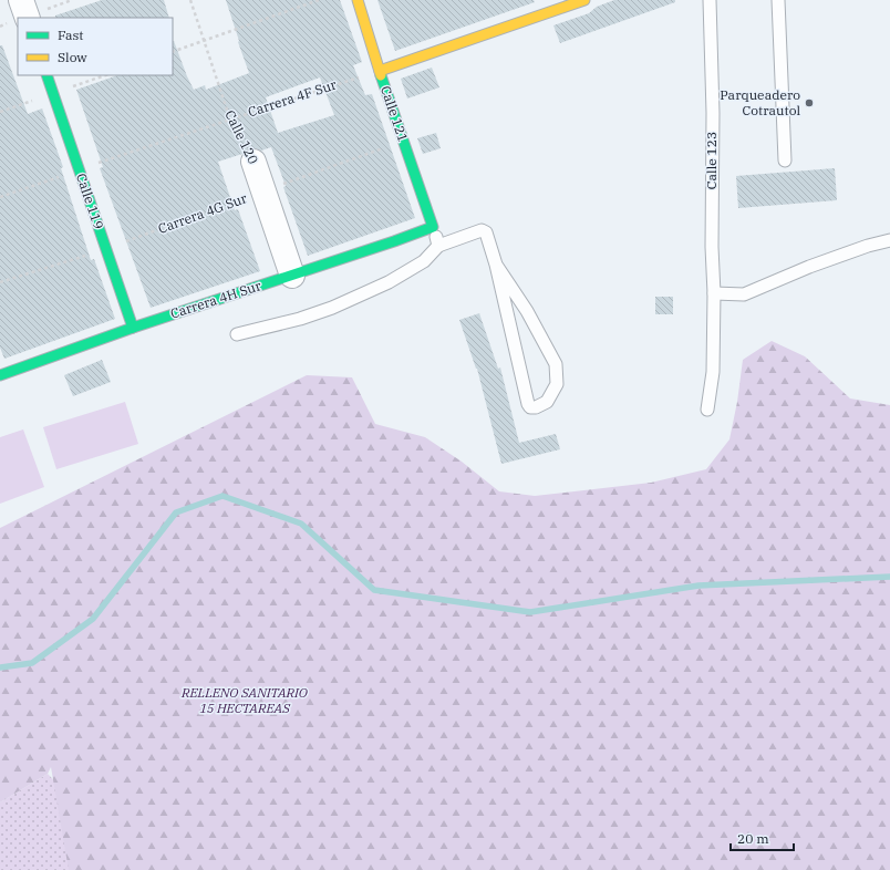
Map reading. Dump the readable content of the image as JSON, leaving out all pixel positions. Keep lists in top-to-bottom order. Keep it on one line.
{"streets":{"street":["Calle 121","Calle 120","Calle 119","Carrera 4H Sur"],"lane":["Calle 123"],"path":["Carrera 4F Sur","Carrera 4G Sur"]},"crossings":[["Carrera 4F Sur","Calle 121"],["Carrera 4F Sur","Calle 120"],["Carrera 4F Sur","Calle 119"],["Calle 121","Carrera 4G Sur"],["Calle 121","Carrera 4H Sur"],["Calle 120","Carrera 4G Sur"],["Calle 120","Carrera 4H Sur"],["Calle 119","Carrera 4G Sur"],["Calle 119","Carrera 4H Sur"]],"parks":["RELLENO SANITARIO 15 HECTAREAS"],"places":["Parqueadero Cotrautol"],"legend":["Fast","Slow"],"scale_bar":"20 m"}
